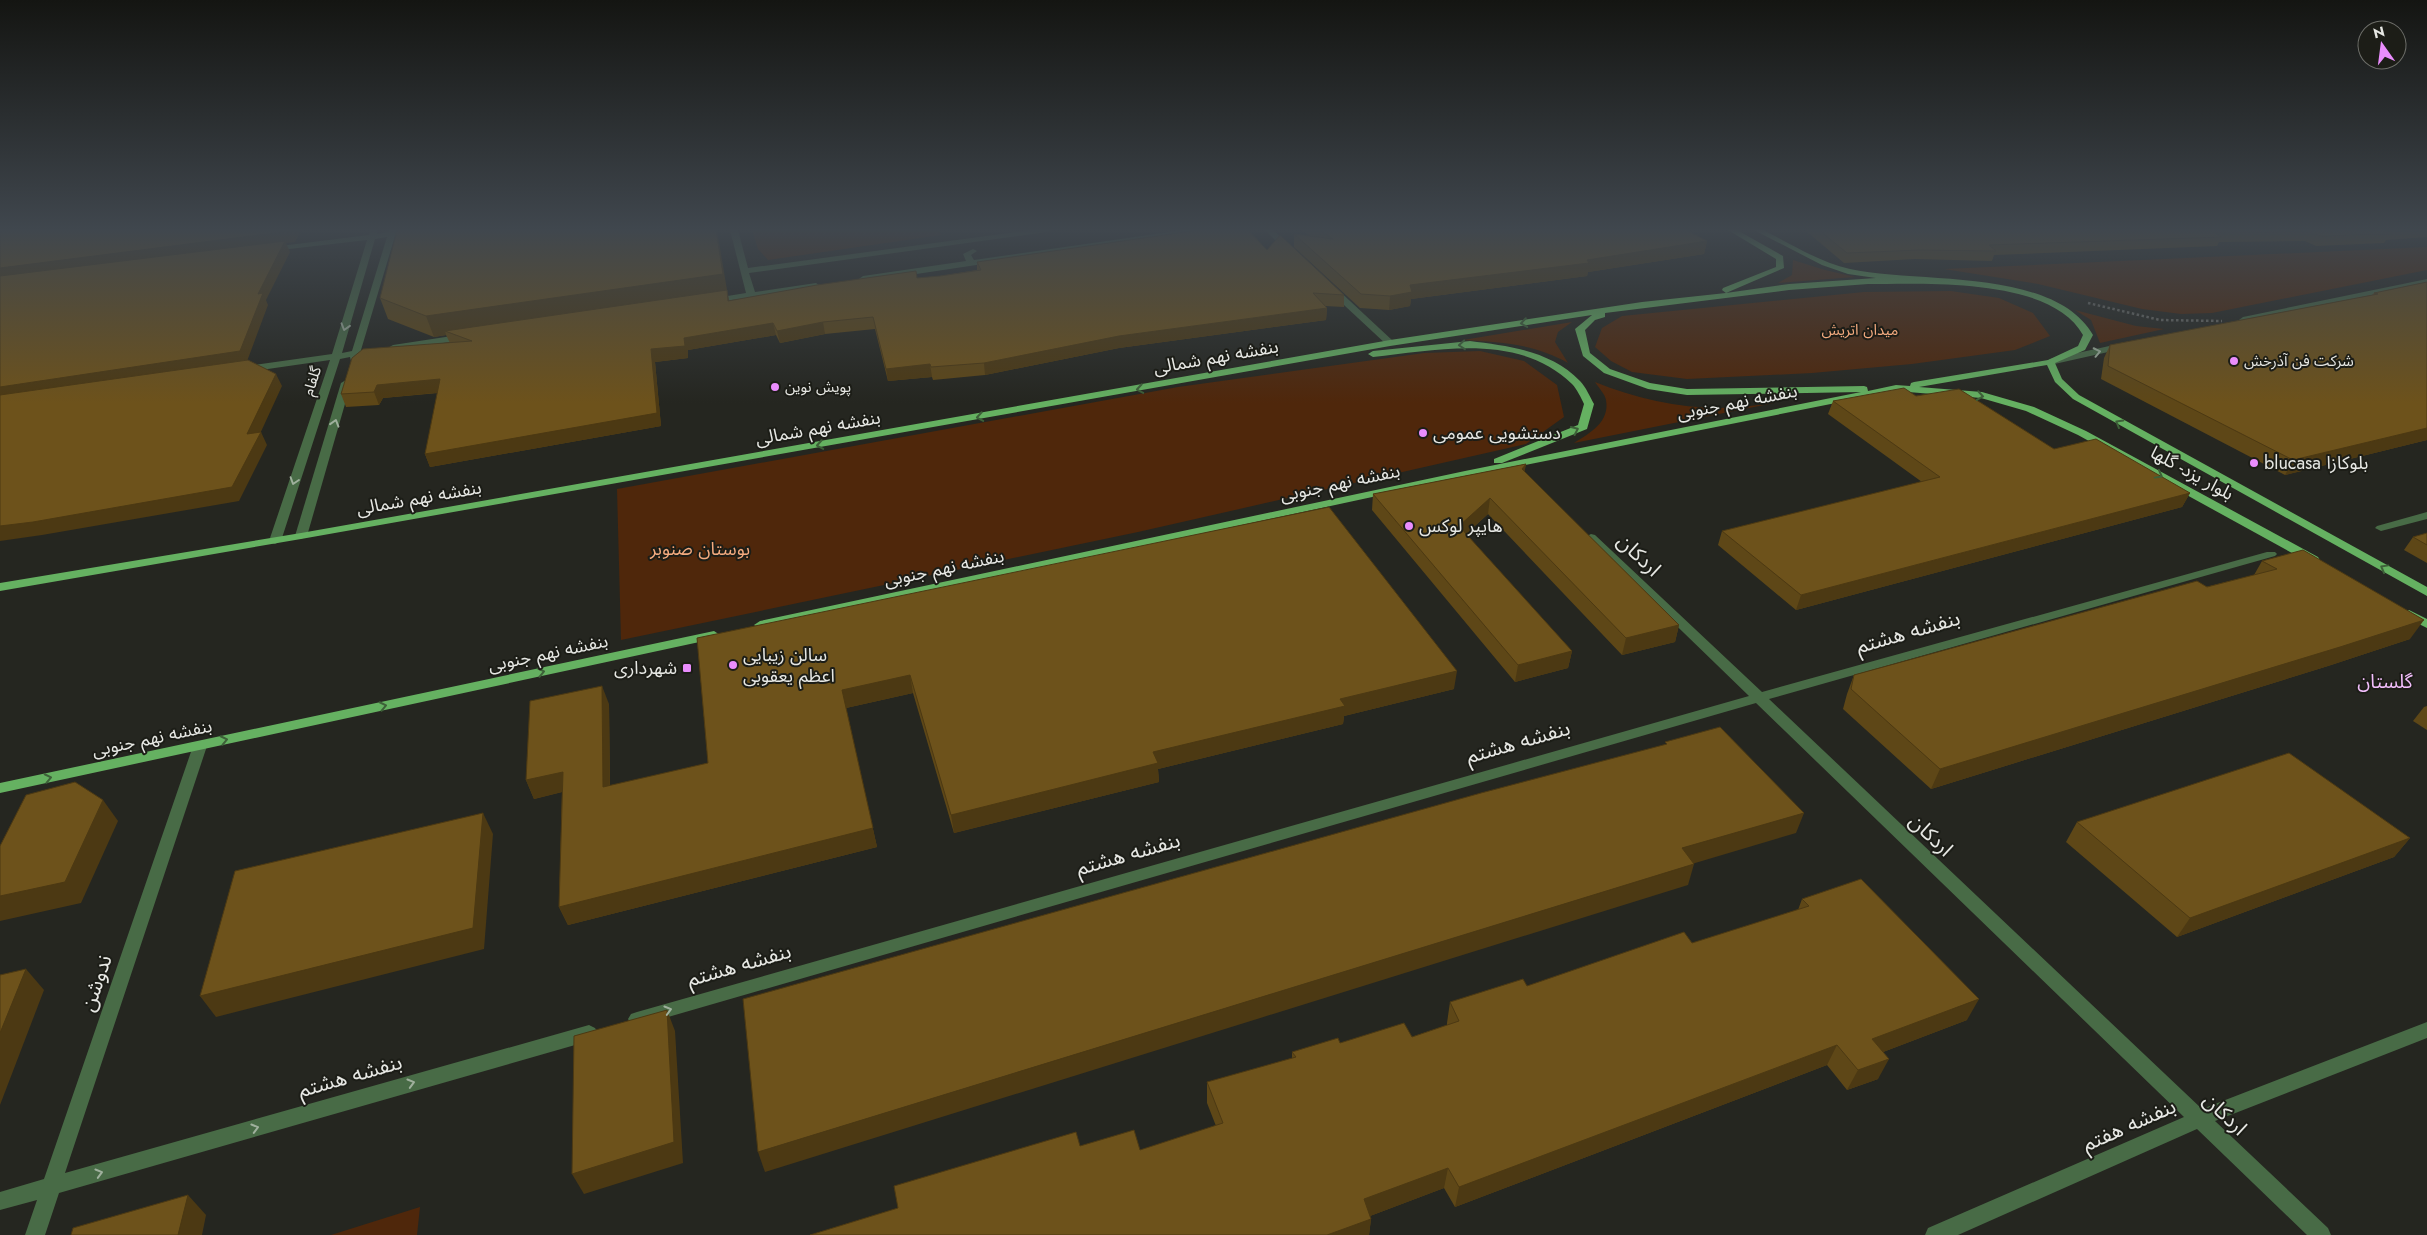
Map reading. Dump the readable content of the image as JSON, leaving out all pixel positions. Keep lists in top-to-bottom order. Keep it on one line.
{"streets":{"main road":["بنفشه نهم شمالی","بنفشه نهم جنوبی","بلوار یزد- گلها"],"street":["گلفام","اردکان","بنفشه هشتم","ندوشن","بنفشه هفتم"]},"crossings":[["بنفشه نهم شمالی","گلفام"],["بنفشه نهم جنوبی","بلوار یزد- گلها"],["بنفشه نهم جنوبی","ندوشن"],["اردکان","بنفشه هشتم"],["اردکان","بنفشه هفتم"],["بنفشه هشتم","ندوشن"]],"one_way":["بنفشه نهم شمالی","بنفشه نهم جنوبی","بنفشه هشتم"],"districts":["گلستان"],"parks":["میدان اتریش","بوستان صنوبر"],"places":{"other":["شرکت فن آذرخش","پویش نوین","دستشویی عمومی","blucasa بلوکازا","هایپر لوکس","سالن زیبایی اعظم یعقوبی"],"transit":["شهرداری"]},"north":"top"}
